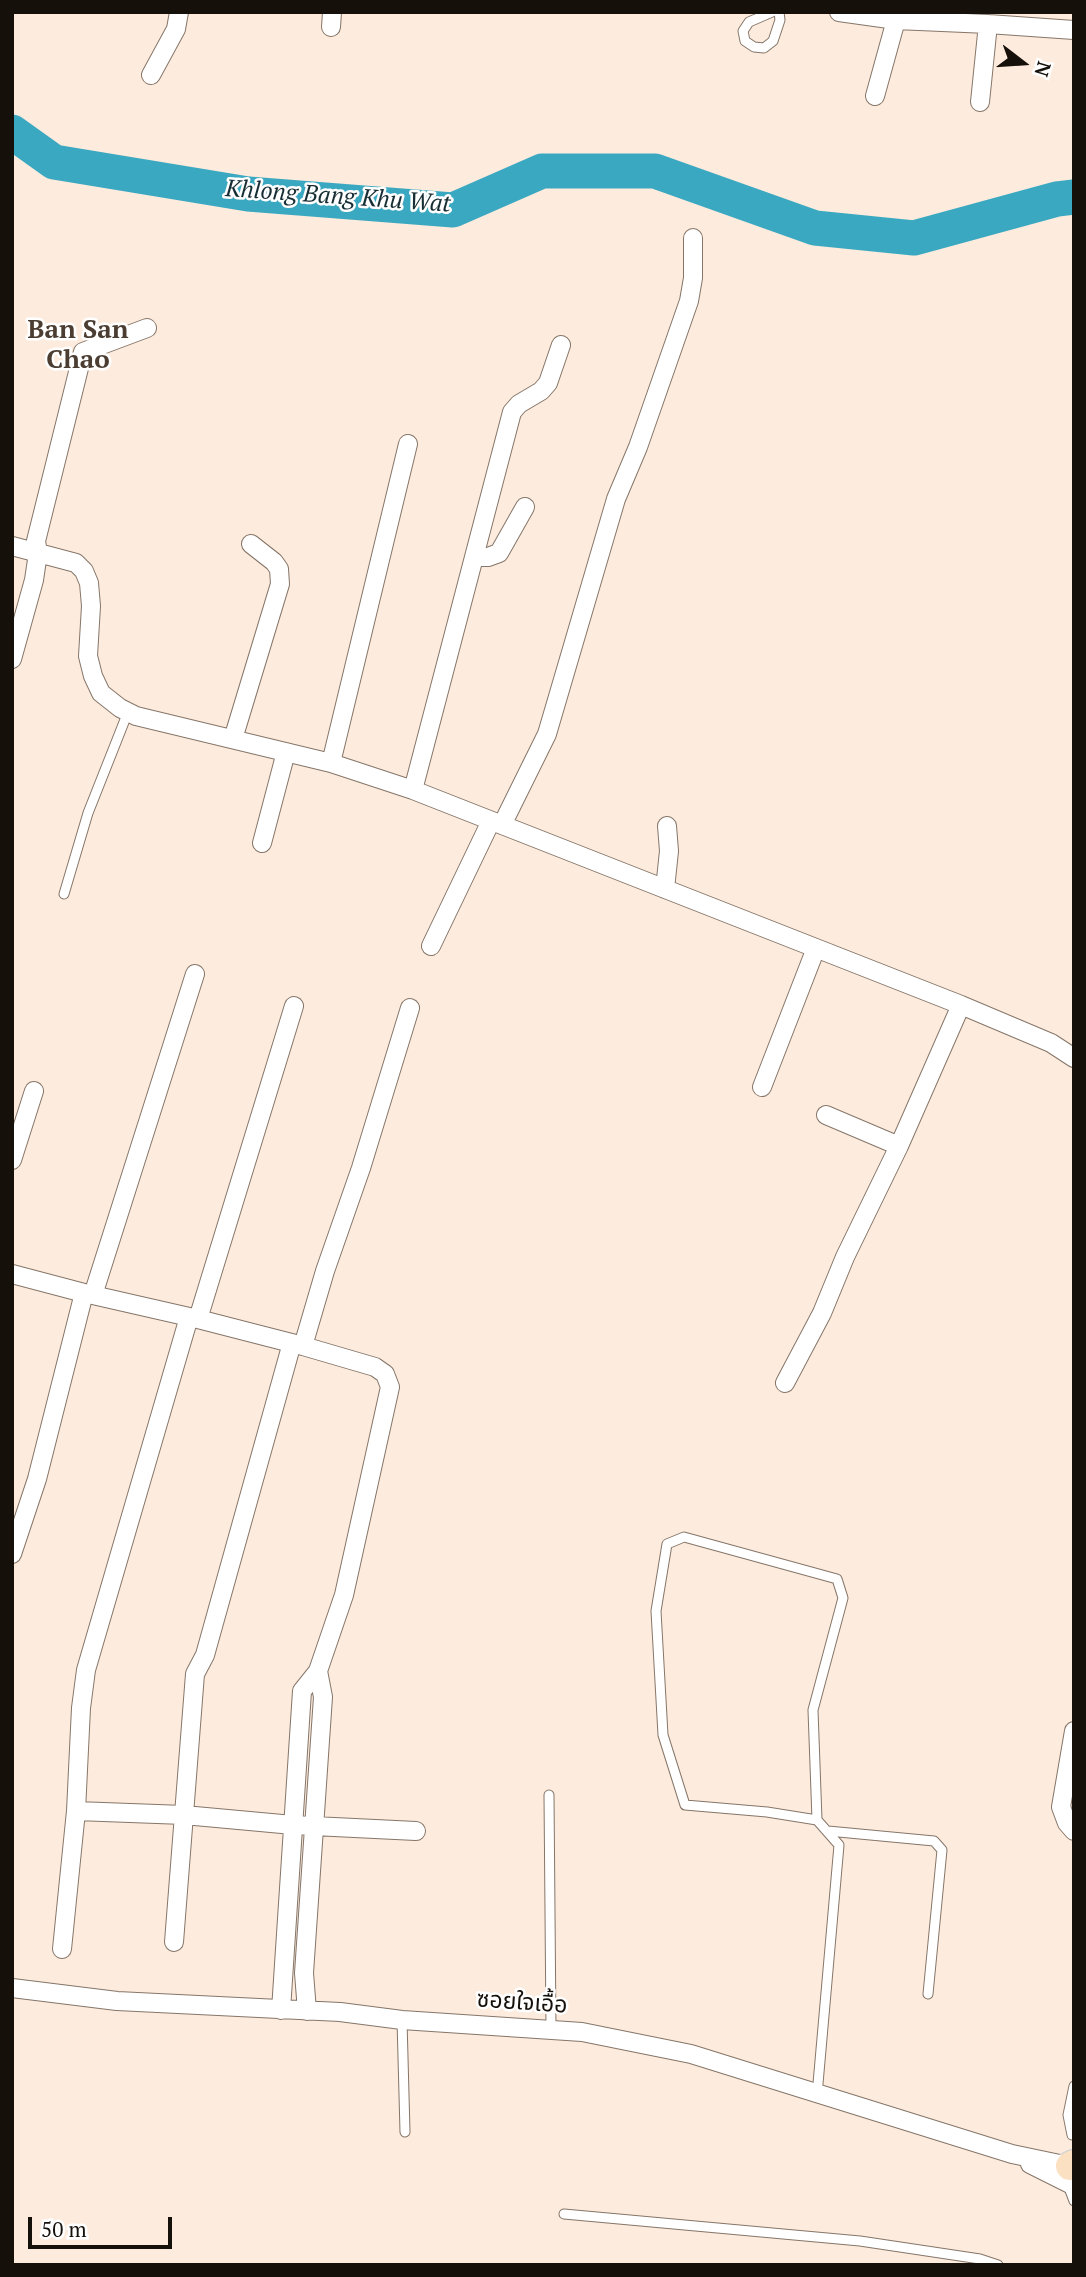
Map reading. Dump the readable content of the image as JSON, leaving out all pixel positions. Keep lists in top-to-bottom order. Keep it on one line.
{"streets":{"street":["ซอยใจเอื้อ"]},"districts":["Ban San Chao"],"water":["Khlong Bang Khu Wat"],"scale_bar":"50 m","north":"right"}
